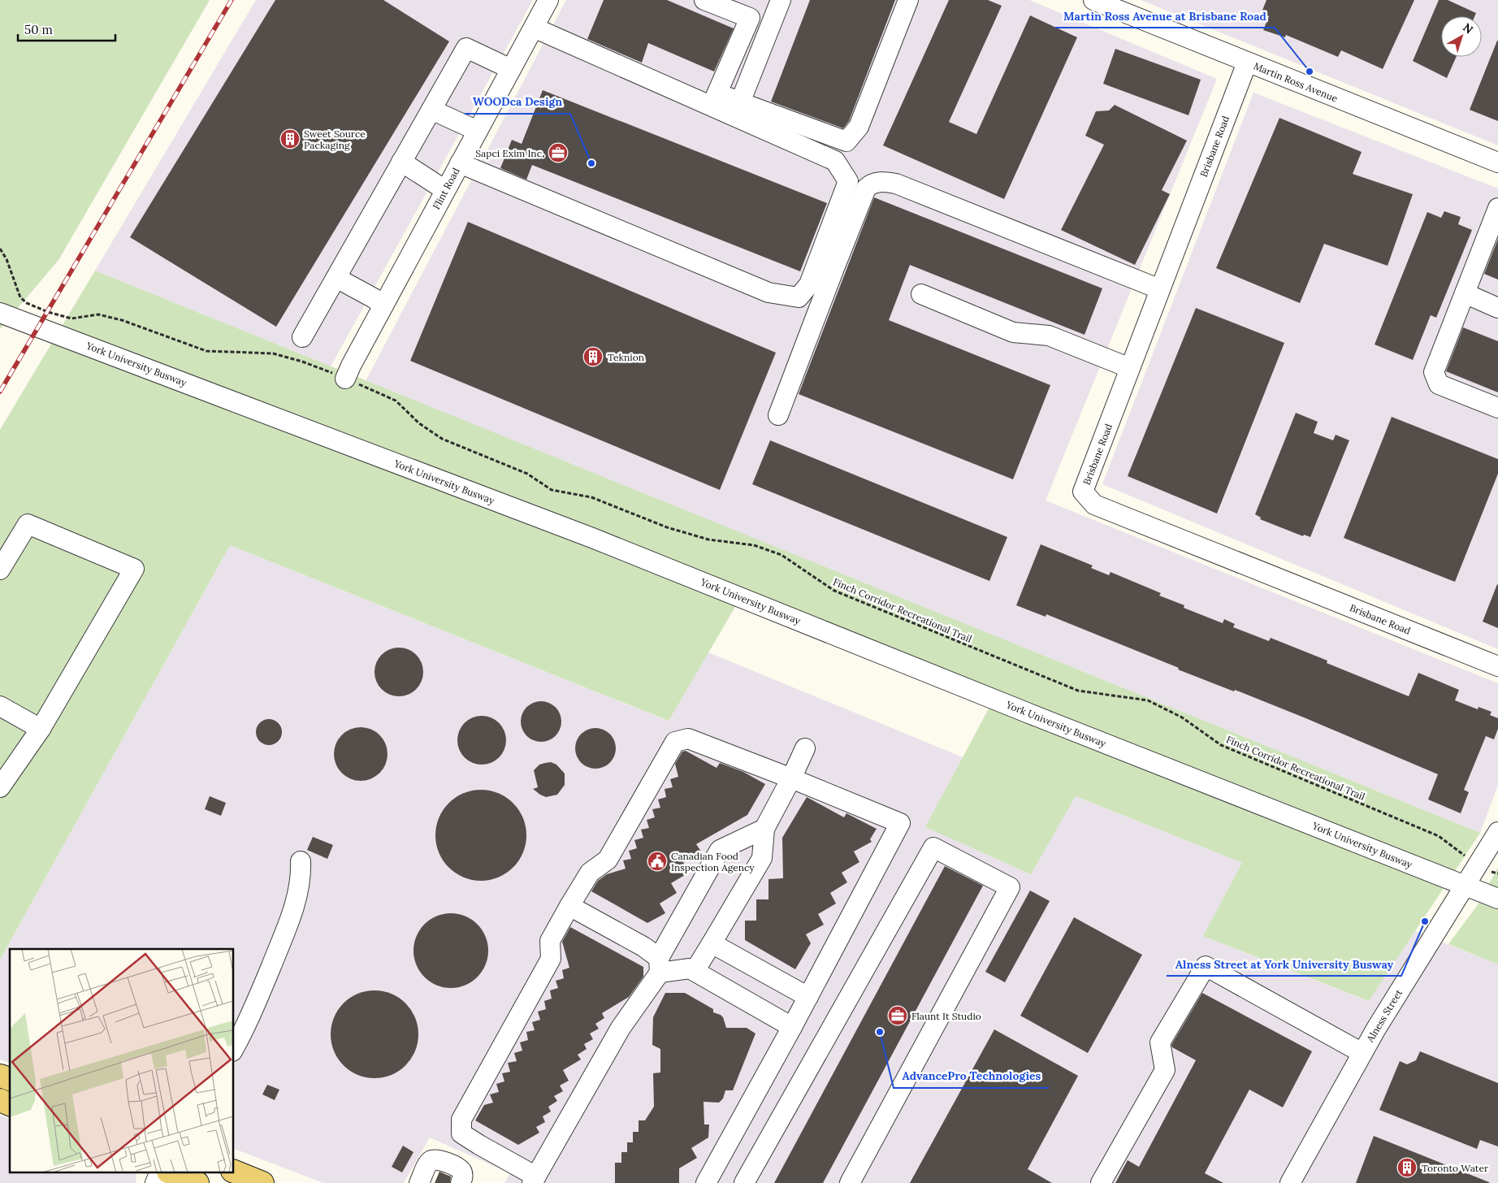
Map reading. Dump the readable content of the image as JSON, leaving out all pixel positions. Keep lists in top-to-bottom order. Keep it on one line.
{"streets":{"street":["Martin Ross Avenue","Brisbane Road","Flint Road","York University Busway","Alness Street"],"path":["Finch Corridor Recreational Trail"]},"crossings":[["Martin Ross Avenue","Brisbane Road"],["Flint Road","Finch Corridor Recreational Trail"],["York University Busway","Alness Street"]],"places":{"other":["Martin Ross Avenue at Brisbane Road","WOODca Design","Alness Street at York University Busway","AdvancePro Technologies"],"building":["Sweet Source Packaging","Teknion","Toronto Water"],"office":["Sapci Exim Inc.","Flaunt It Studio"],"public building":["Canadian Food Inspection Agency"]},"scale_bar":"50 m","north":"top right"}
